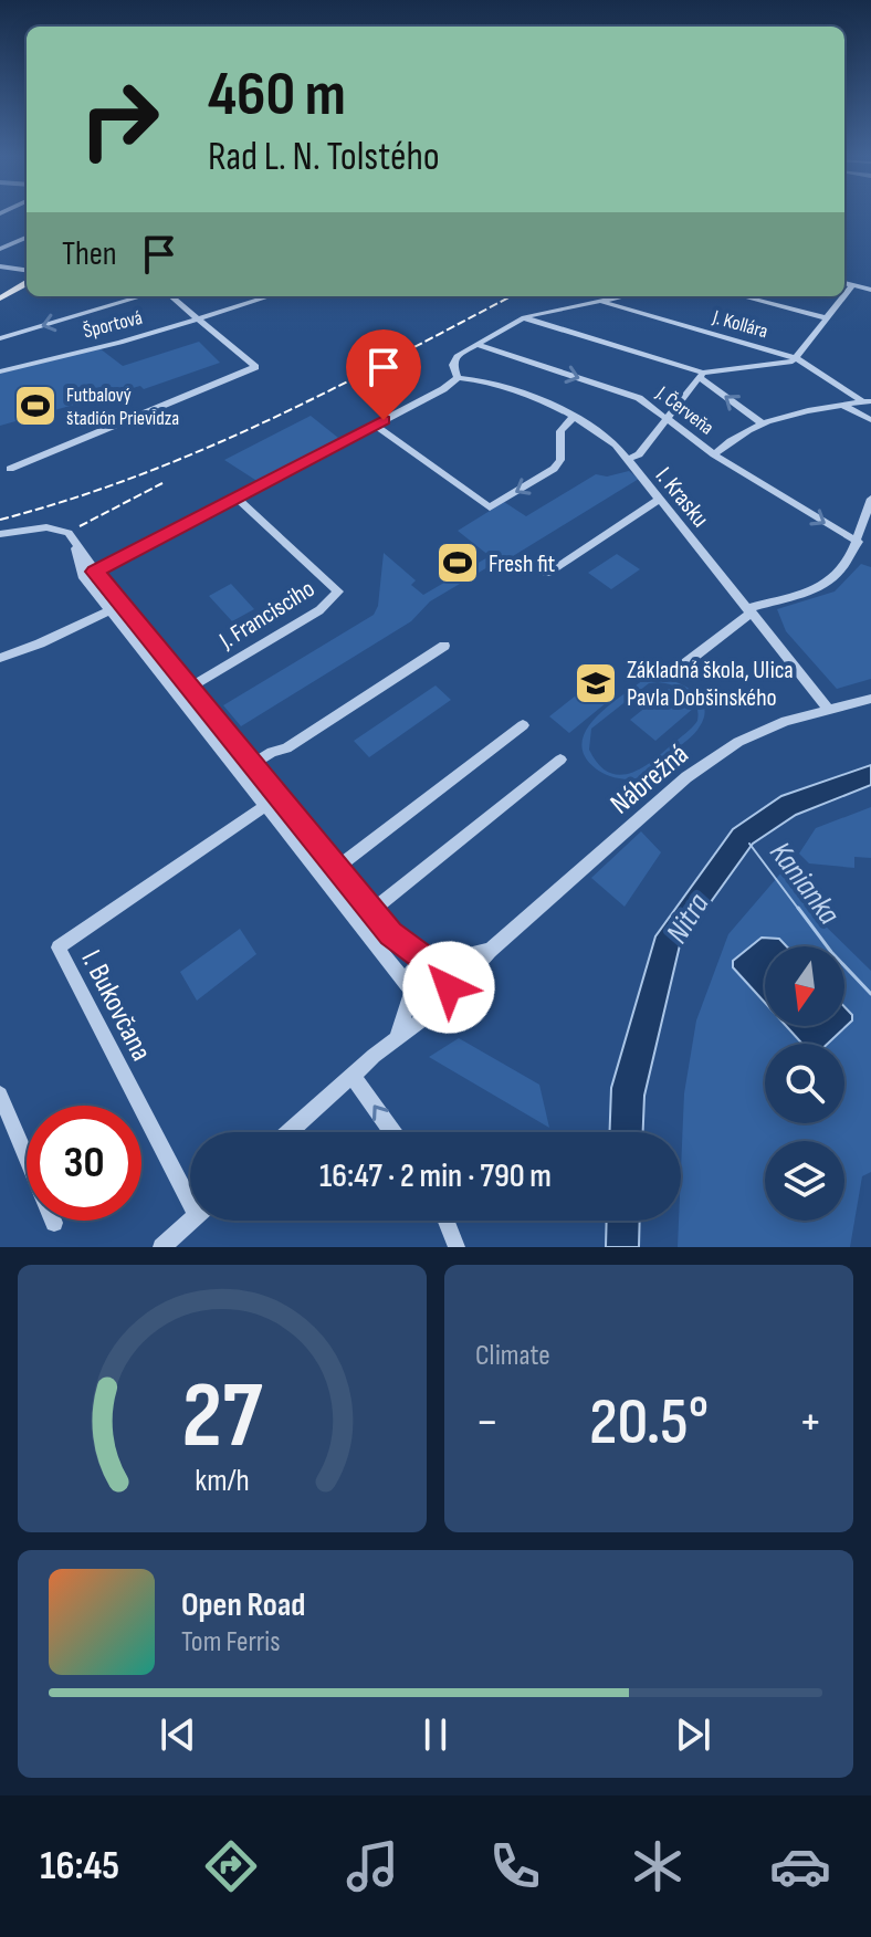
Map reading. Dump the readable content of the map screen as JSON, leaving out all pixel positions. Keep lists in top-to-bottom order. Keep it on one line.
{"streets":{"street":["Športová","J. Kollára","J. Červeňa","I. Krasku","J. Francisciho","Nábrežná","I. Bukovčana"]},"crossings":[["I. Krasku","Nábrežná"]],"water":["Kanianka","Nitra"],"places":{"sports":["Futbalový štadión Prievidza","Fresh fit"],"school or university":["Základná škola, Ulica Pavla Dobšinského"]},"north":"bottom","page":{"turn":["460 m","Rad L. N. Tolstého"],"then":"Then","limit":"30","trip":"16:47 · 2 min · 790 m","tile":"Climate","heat":["−","20.5°","+"],"song":["Open Road","Tom Ferris"],"tabs":"16:45","gauge":["27","km/h"]}}
